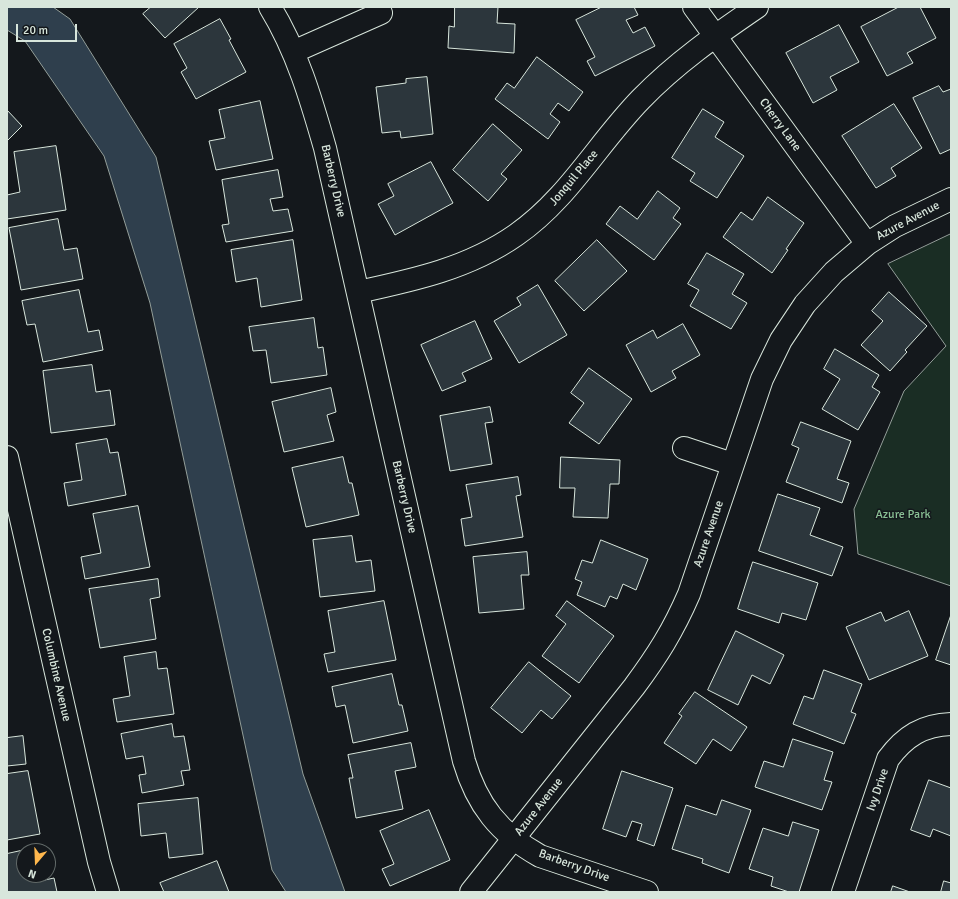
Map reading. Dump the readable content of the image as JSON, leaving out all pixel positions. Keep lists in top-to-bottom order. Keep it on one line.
{"streets":{"street":["Cherry Lane","Jonquil Place","Barberry Drive","Azure Avenue","Columbine Avenue","Ivy Drive"]},"crossings":[["Cherry Lane","Jonquil Place"],["Cherry Lane","Azure Avenue"],["Jonquil Place","Barberry Drive"],["Barberry Drive","Azure Avenue"]],"parks":["Azure Park"],"scale_bar":"20 m","north":"bottom"}
